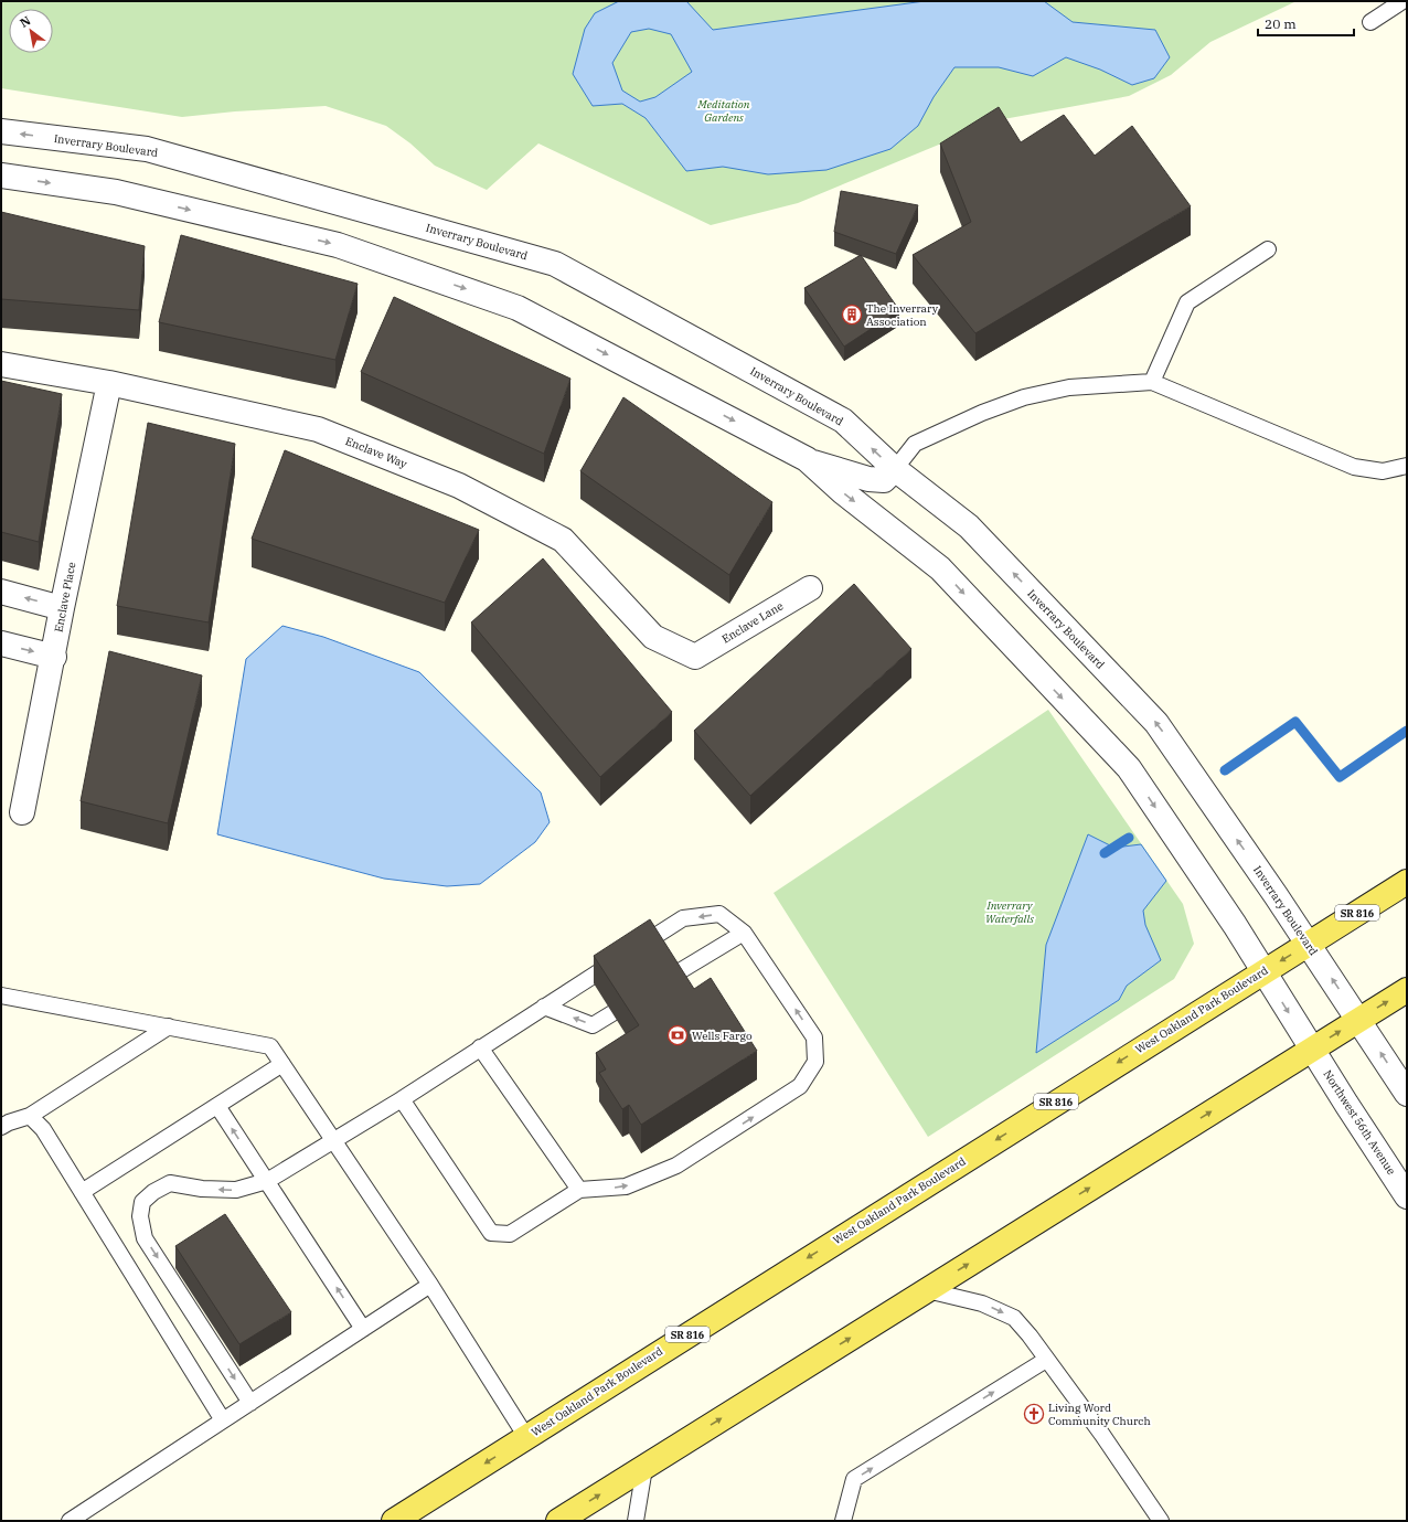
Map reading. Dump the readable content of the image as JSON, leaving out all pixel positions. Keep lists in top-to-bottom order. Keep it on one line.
{"streets":{"main road":["SR 816","West Oakland Park Boulevard"],"street":["Inverrary Boulevard","Enclave Way","Enclave Place","Enclave Lane","Northwest 56th Avenue"]},"crossings":[["Inverrary Boulevard","West Oakland Park Boulevard"],["Enclave Way","Enclave Place"],["Enclave Way","Enclave Lane"]],"parks":["Meditation Gardens","Inverrary Waterfalls"],"places":{"building":["The Inverrary Association"],"bank":["Wells Fargo"],"church":["Living Word Community Church"]},"scale_bar":"20 m","north":"top left"}
